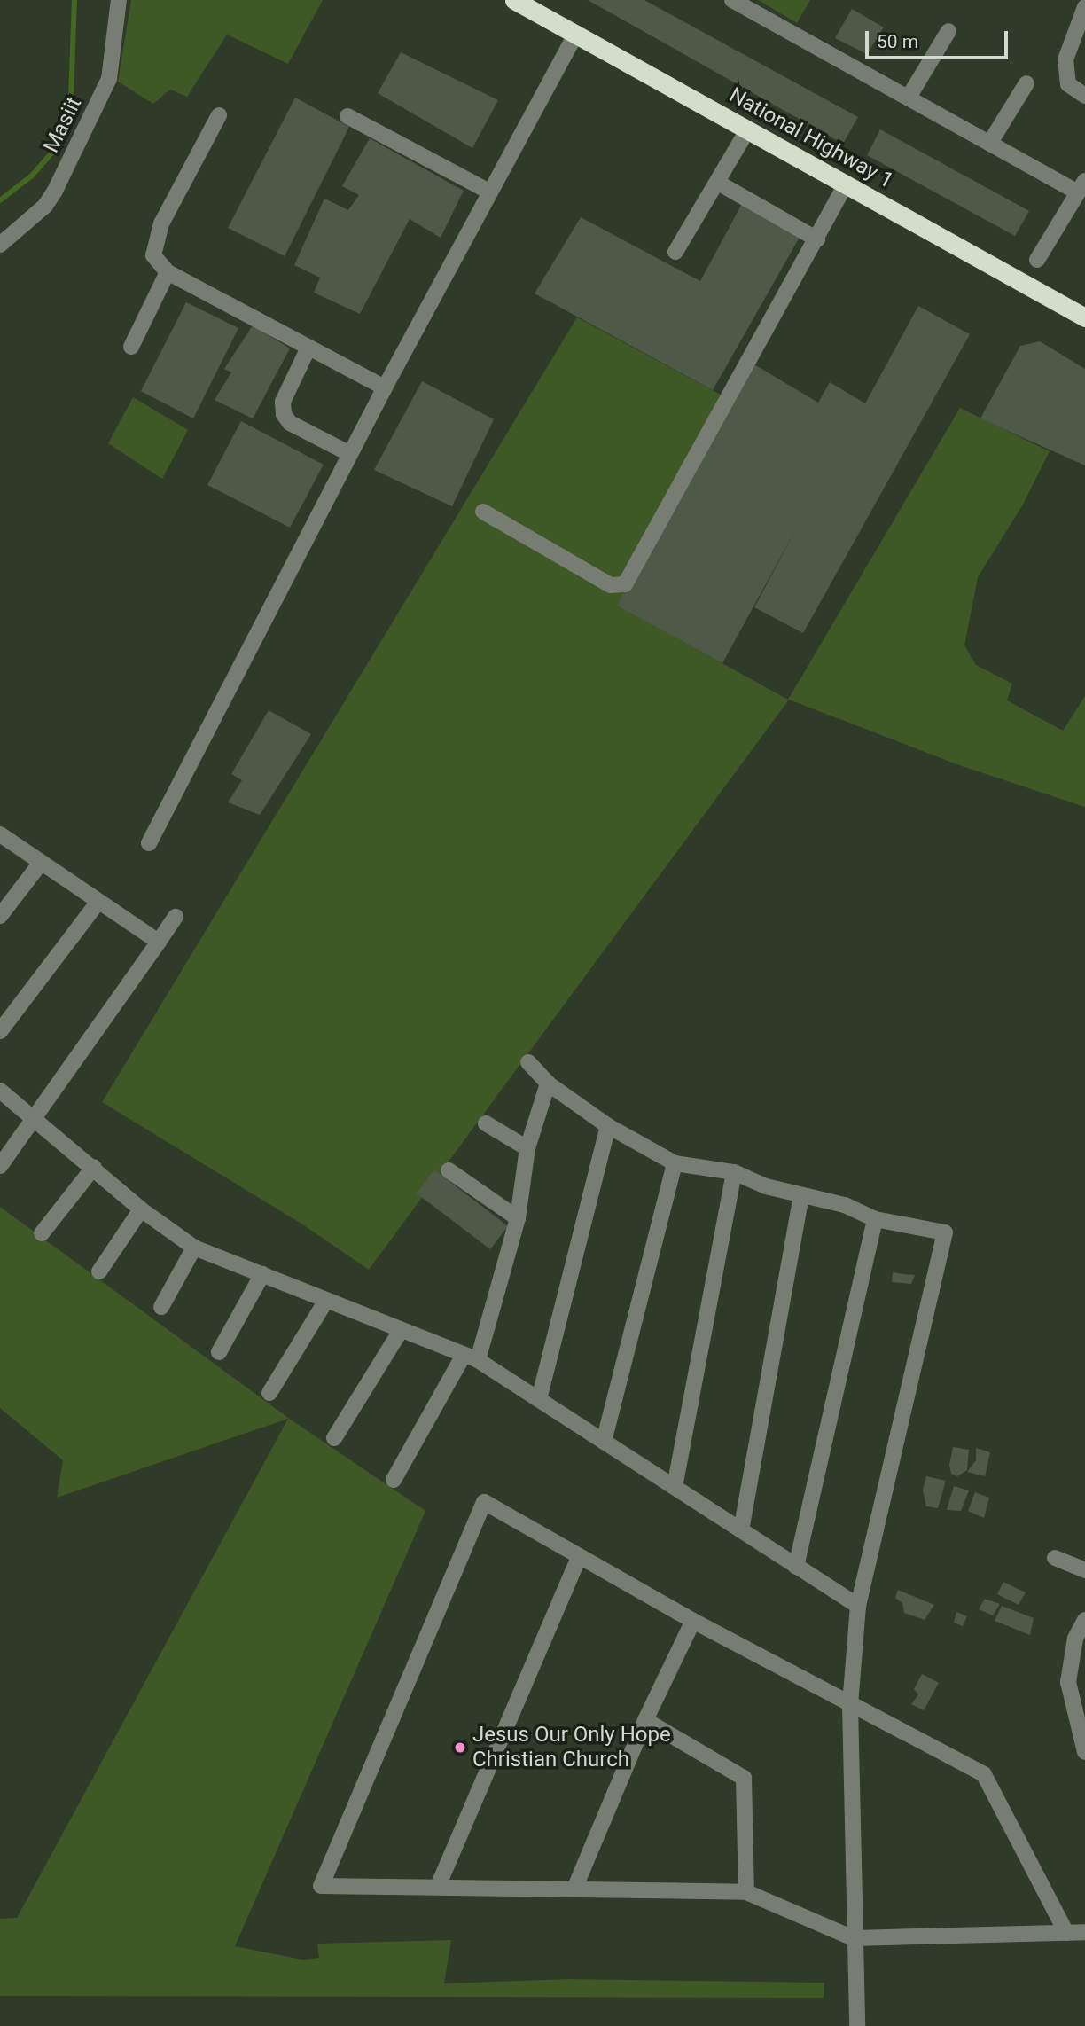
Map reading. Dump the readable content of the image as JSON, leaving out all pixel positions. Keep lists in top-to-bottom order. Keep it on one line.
{"streets":{"highway":["National Highway 1"],"street":["Masiit"]},"places":["Jesus Our Only Hope Christian Church"],"scale_bar":"50 m"}
